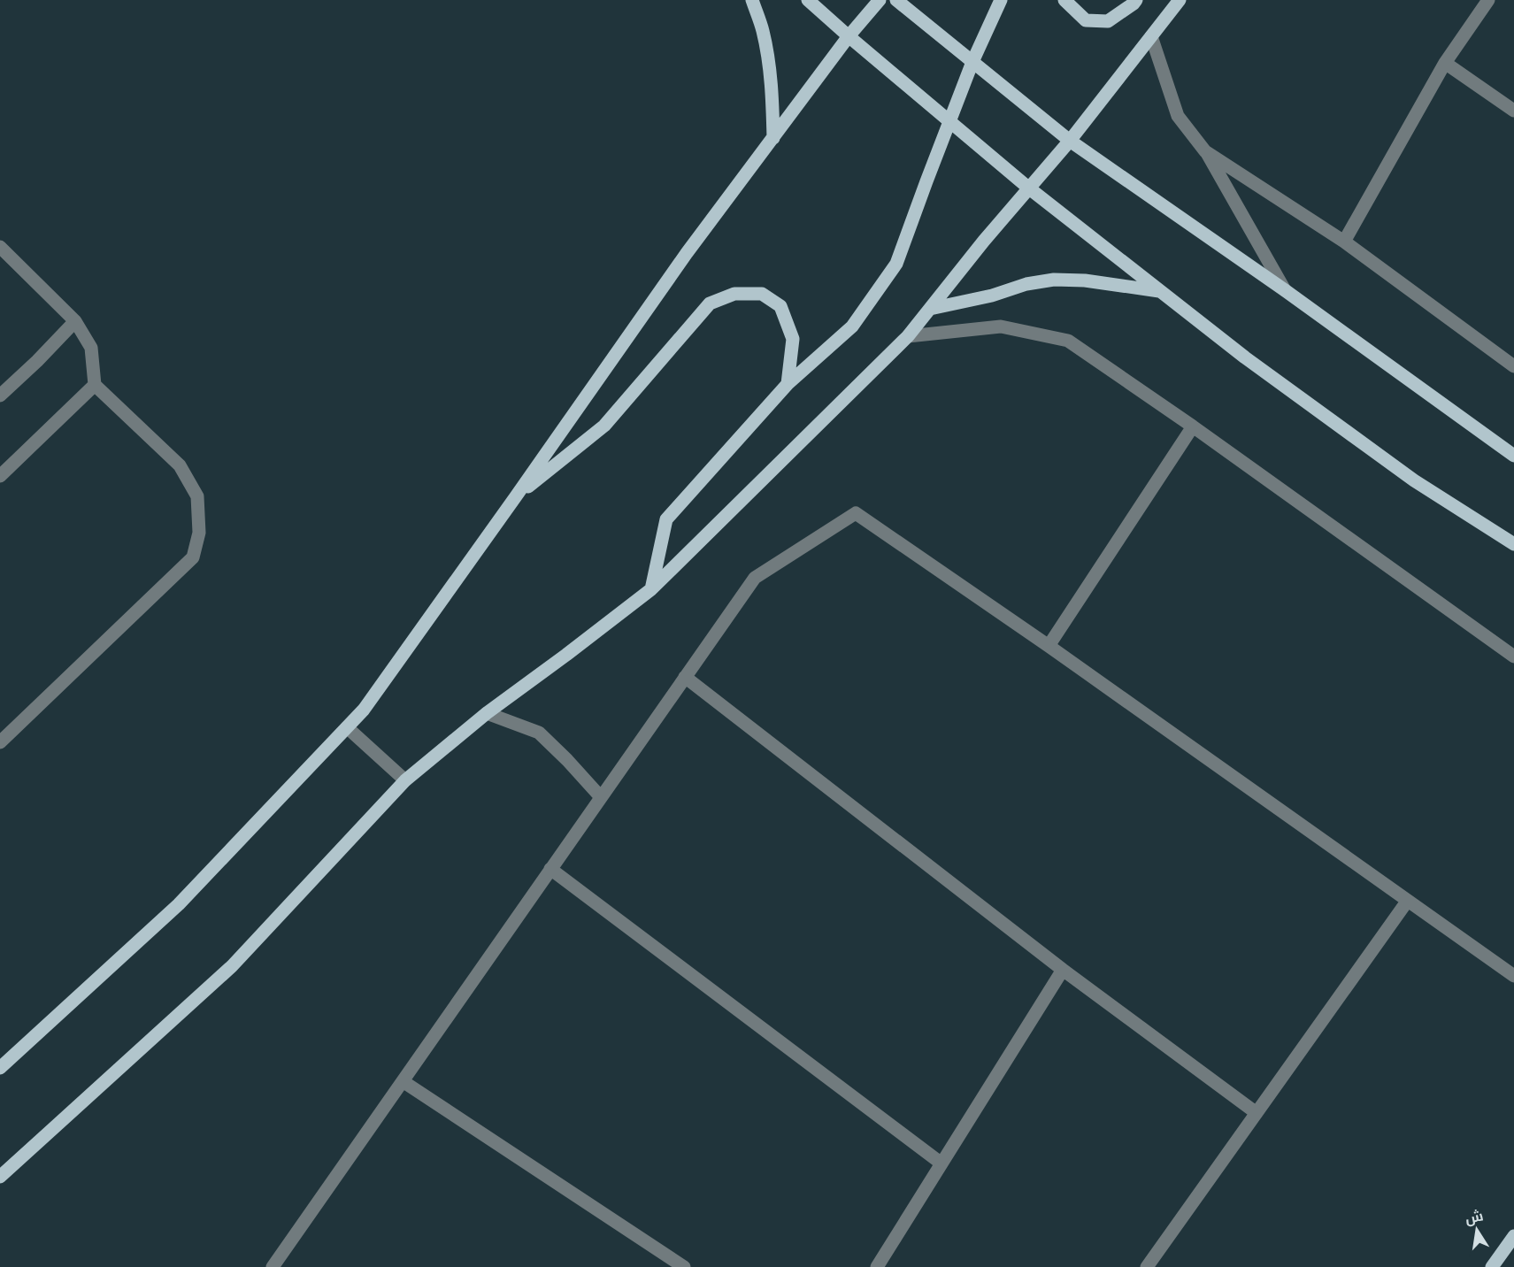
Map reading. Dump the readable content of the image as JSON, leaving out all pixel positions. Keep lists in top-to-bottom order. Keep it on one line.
{"north":"top"}
